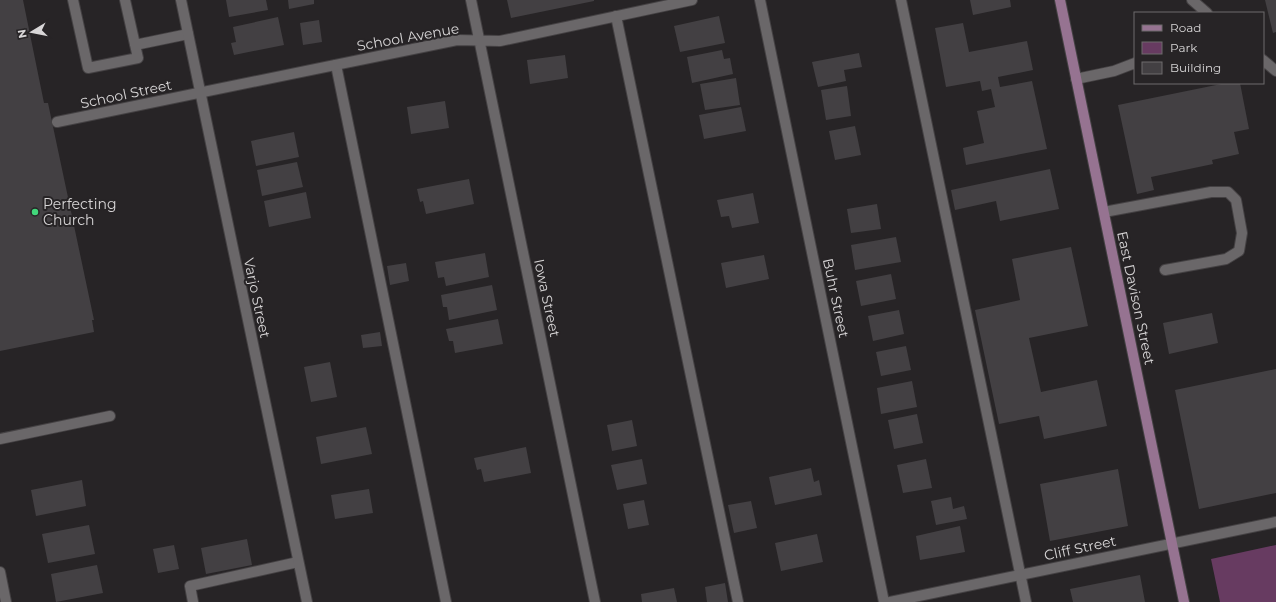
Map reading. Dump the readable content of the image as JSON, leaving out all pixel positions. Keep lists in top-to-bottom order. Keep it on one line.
{"streets":{"main road":["East Davison Street"],"street":["School Avenue","School Street","Varjo Street","Iowa Street","Buhr Street","Cliff Street"]},"crossings":[["School Avenue","School Street"],["School Avenue","Varjo Street"],["School Avenue","Iowa Street"],["School Street","Varjo Street"],["East Davison Street","Cliff Street"]],"places":["Perfecting Church"],"legend":["Road","Park","Building"],"north":"left"}
